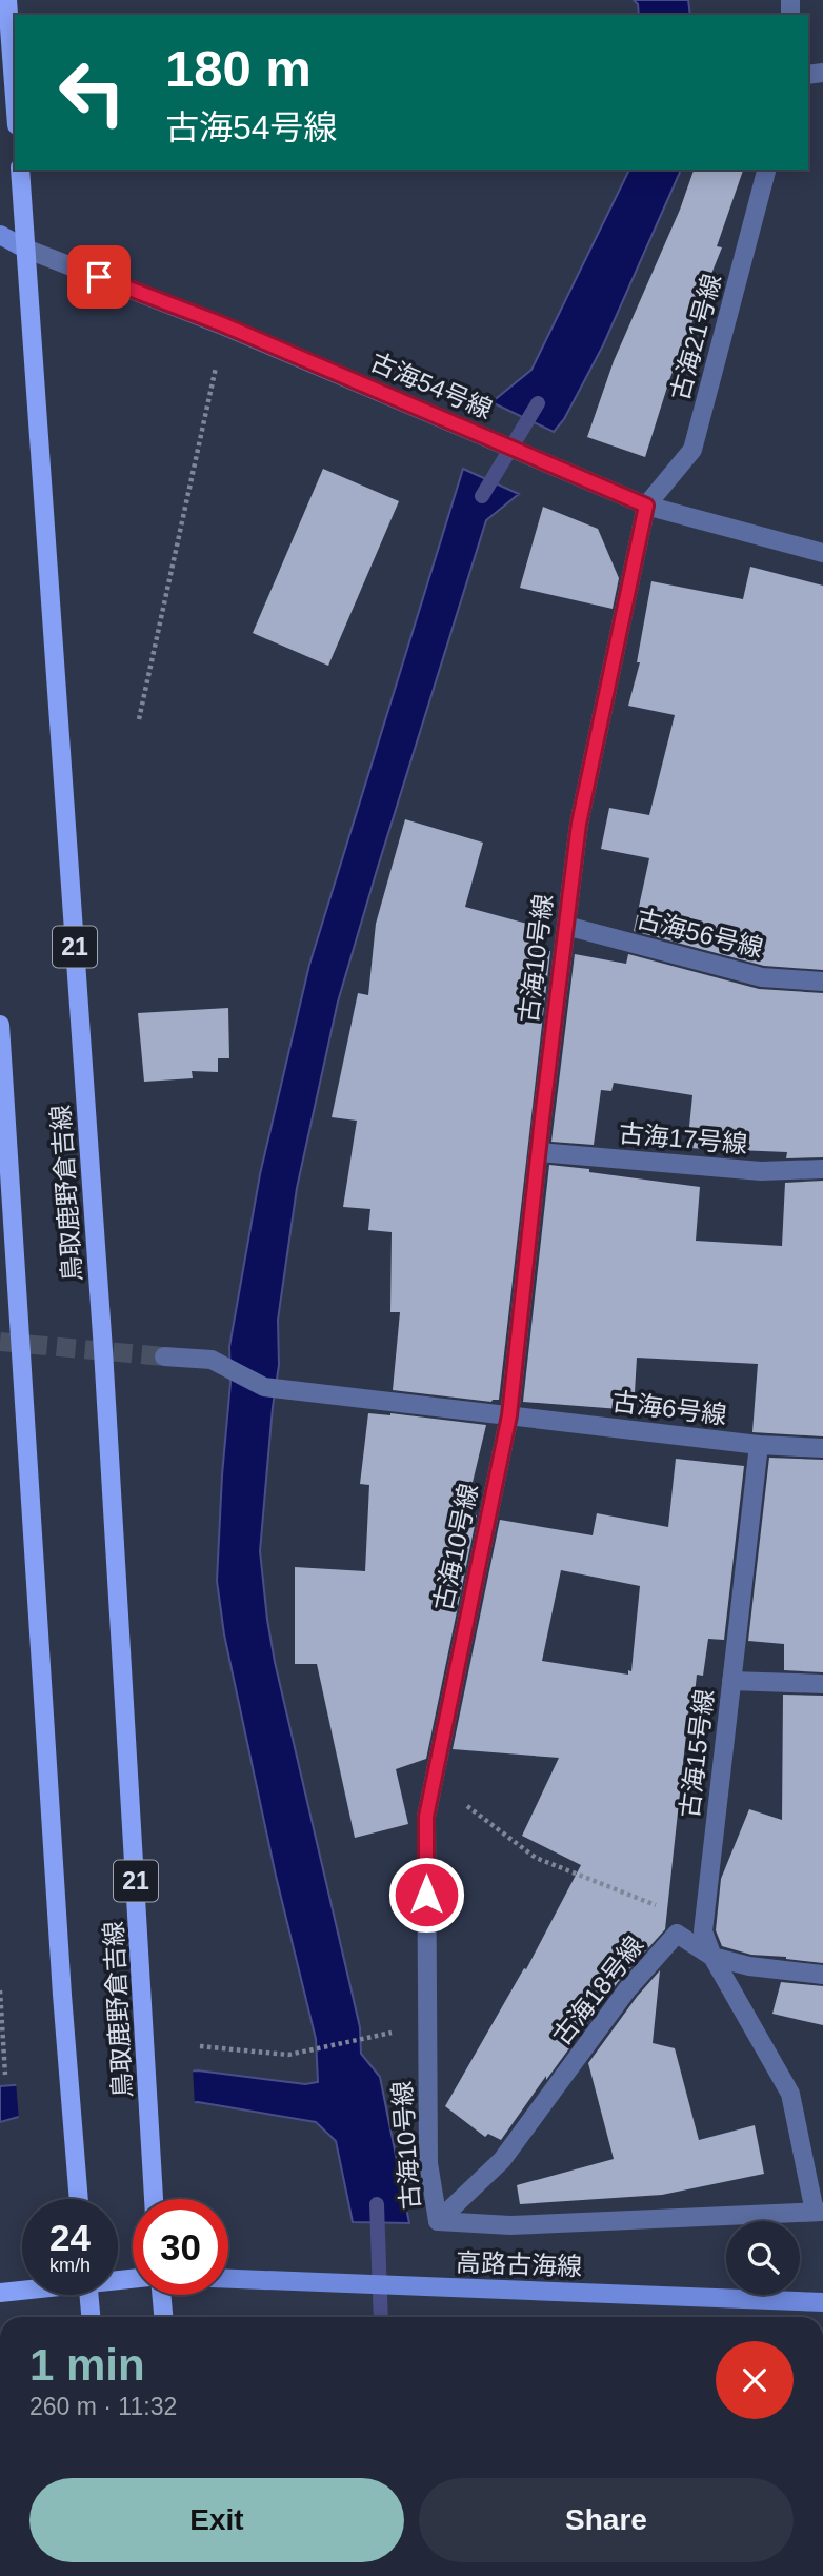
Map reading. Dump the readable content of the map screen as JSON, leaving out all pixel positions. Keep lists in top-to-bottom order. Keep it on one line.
{"streets":{"main road":["21","鳥取鹿野倉吉線","高路古海線"],"street":["古海21号線","古海54号線","古海56号線","古海10号線","古海17号線","古海6号線","古海15号線","古海18号線"]},"crossings":[["古海21号線","古海54号線"],["古海21号線","古海10号線"],["古海54号線","古海10号線"],["古海54号線","鳥取鹿野倉吉線"],["古海56号線","古海10号線"],["古海10号線","古海17号線"],["古海10号線","古海6号線"],["古海10号線","古海18号線"],["古海6号線","古海15号線"],["古海15号線","古海18号線"]],"page":{"turn":["180 m","古海54号線"],"speed":"24 km/h","limit":"30","heading":["1 min","260 m · 11:32"],"buttons":["Exit","Share"]}}
